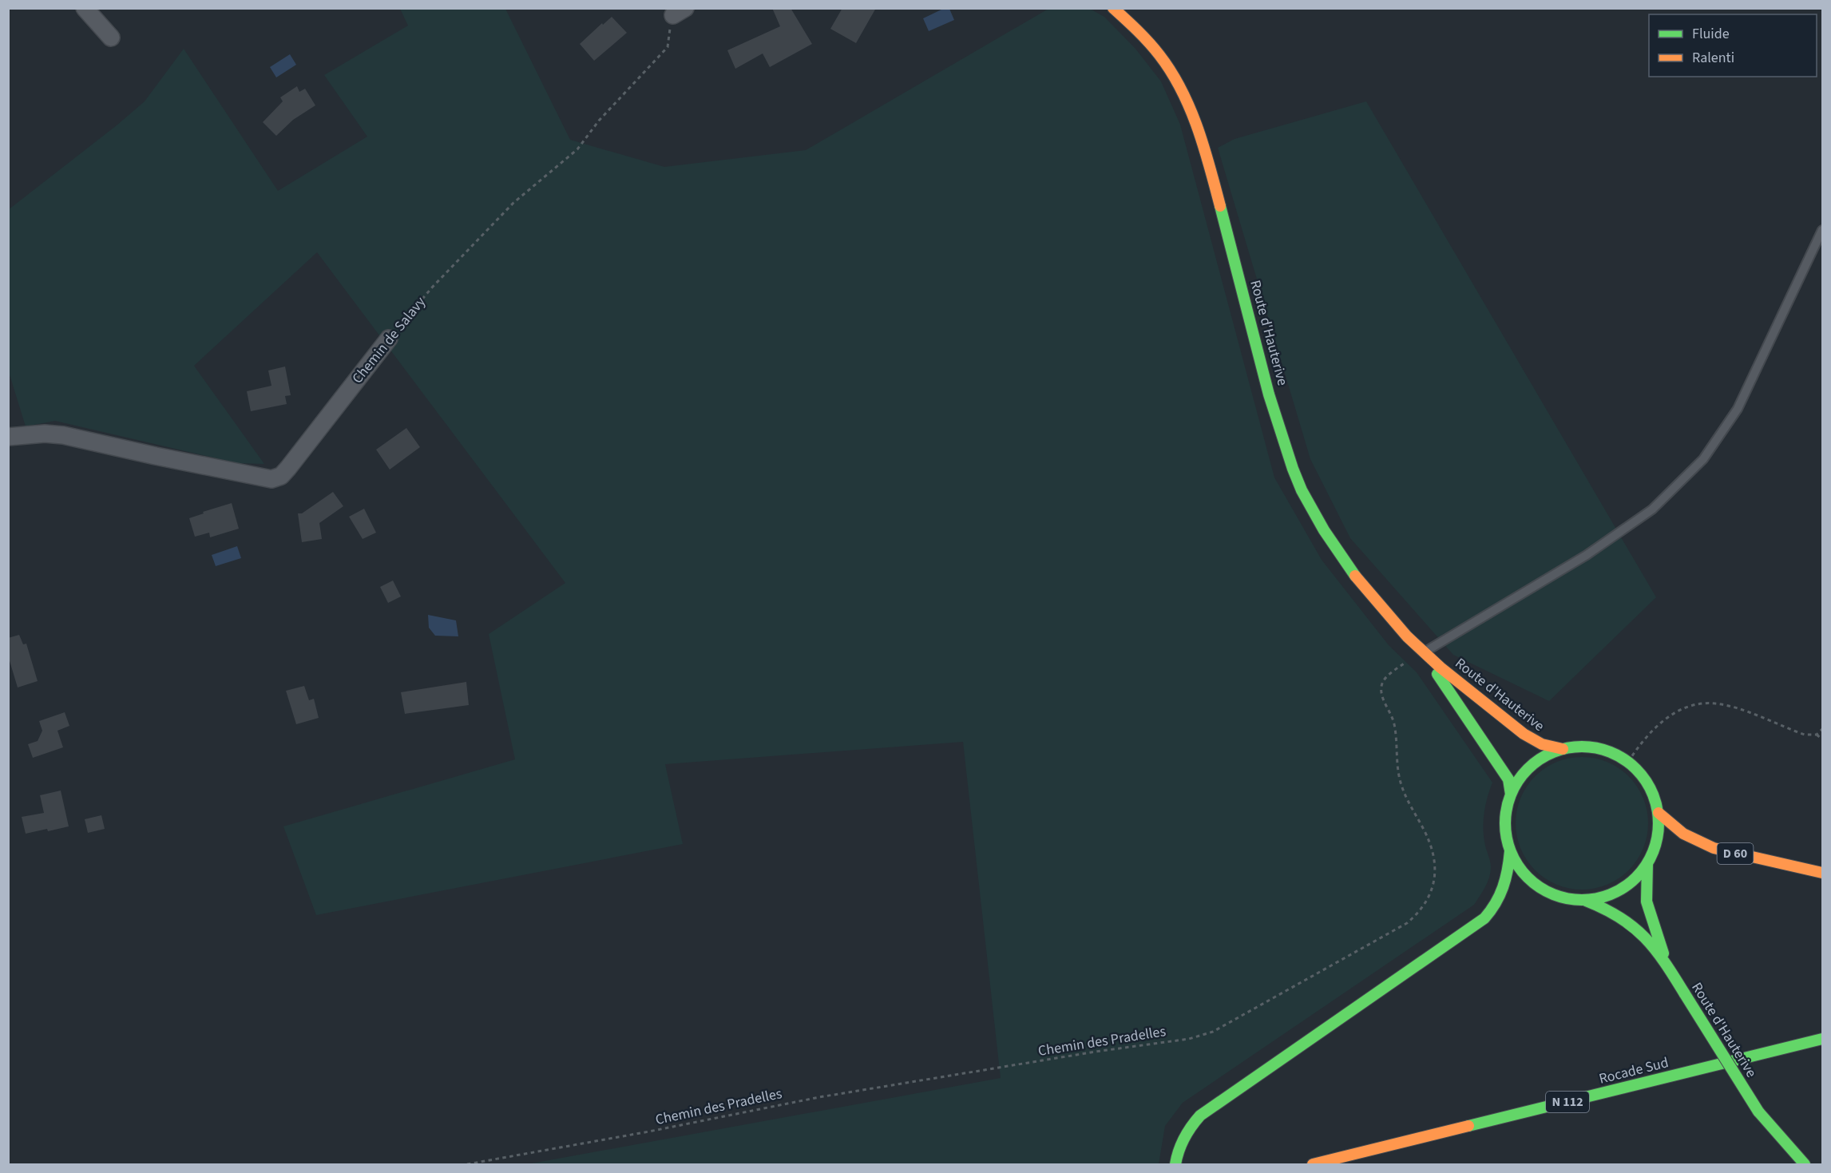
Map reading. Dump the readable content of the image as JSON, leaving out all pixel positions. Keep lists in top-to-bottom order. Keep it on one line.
{"streets":{"street":["Route d'Hauterive","Chemin de Salavy","D 60","Rocade Sud","N 112"],"path":["Chemin des Pradelles"]},"crossings":[["Route d'Hauterive","D 60"],["Route d'Hauterive","Chemin des Pradelles"]],"legend":["Fluide","Ralenti"]}
